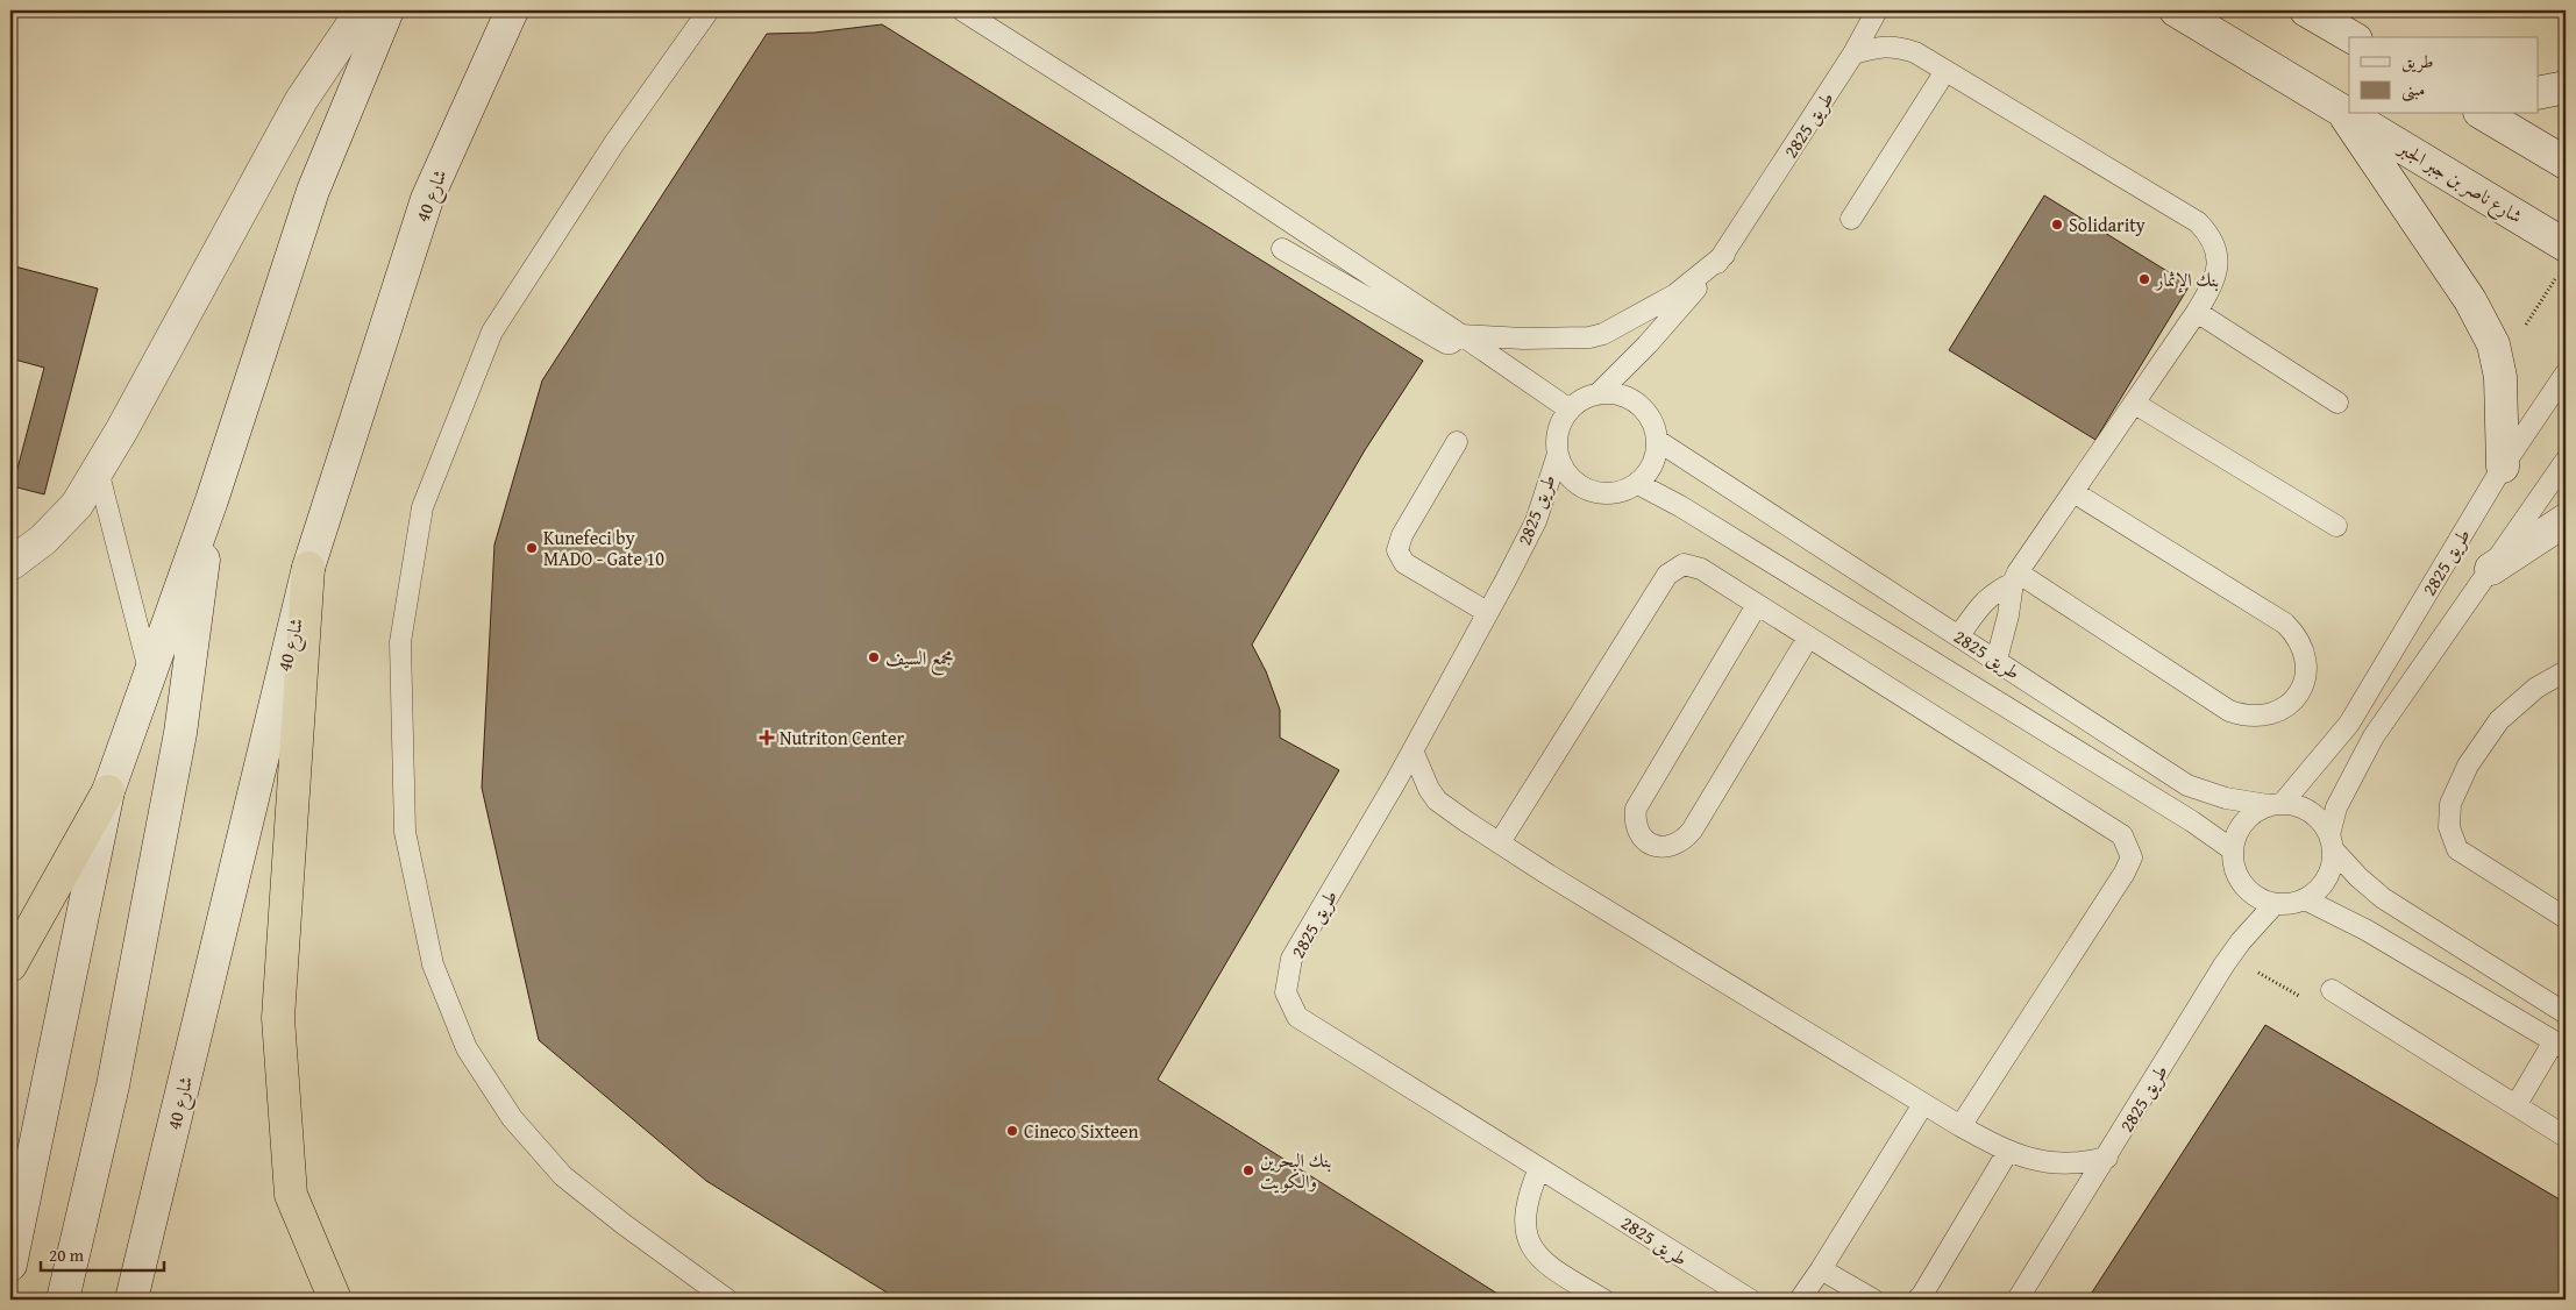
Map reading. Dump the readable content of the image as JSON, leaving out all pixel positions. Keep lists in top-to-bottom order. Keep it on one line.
{"streets":{"main road":["شارع ناصر بن جبر الجبر","شارع 40"],"lane":["طريق 2825"]},"places":{"other":["Solidarity","بنك الإثمار","Kunefeci by MADO - Gate 10","مجمع السيف","Cineco Sixteen","بنك البحرين والكويت"],"health":["Nutriton Center"]},"legend":["طريق","مبنى"],"scale_bar":"20 m"}
